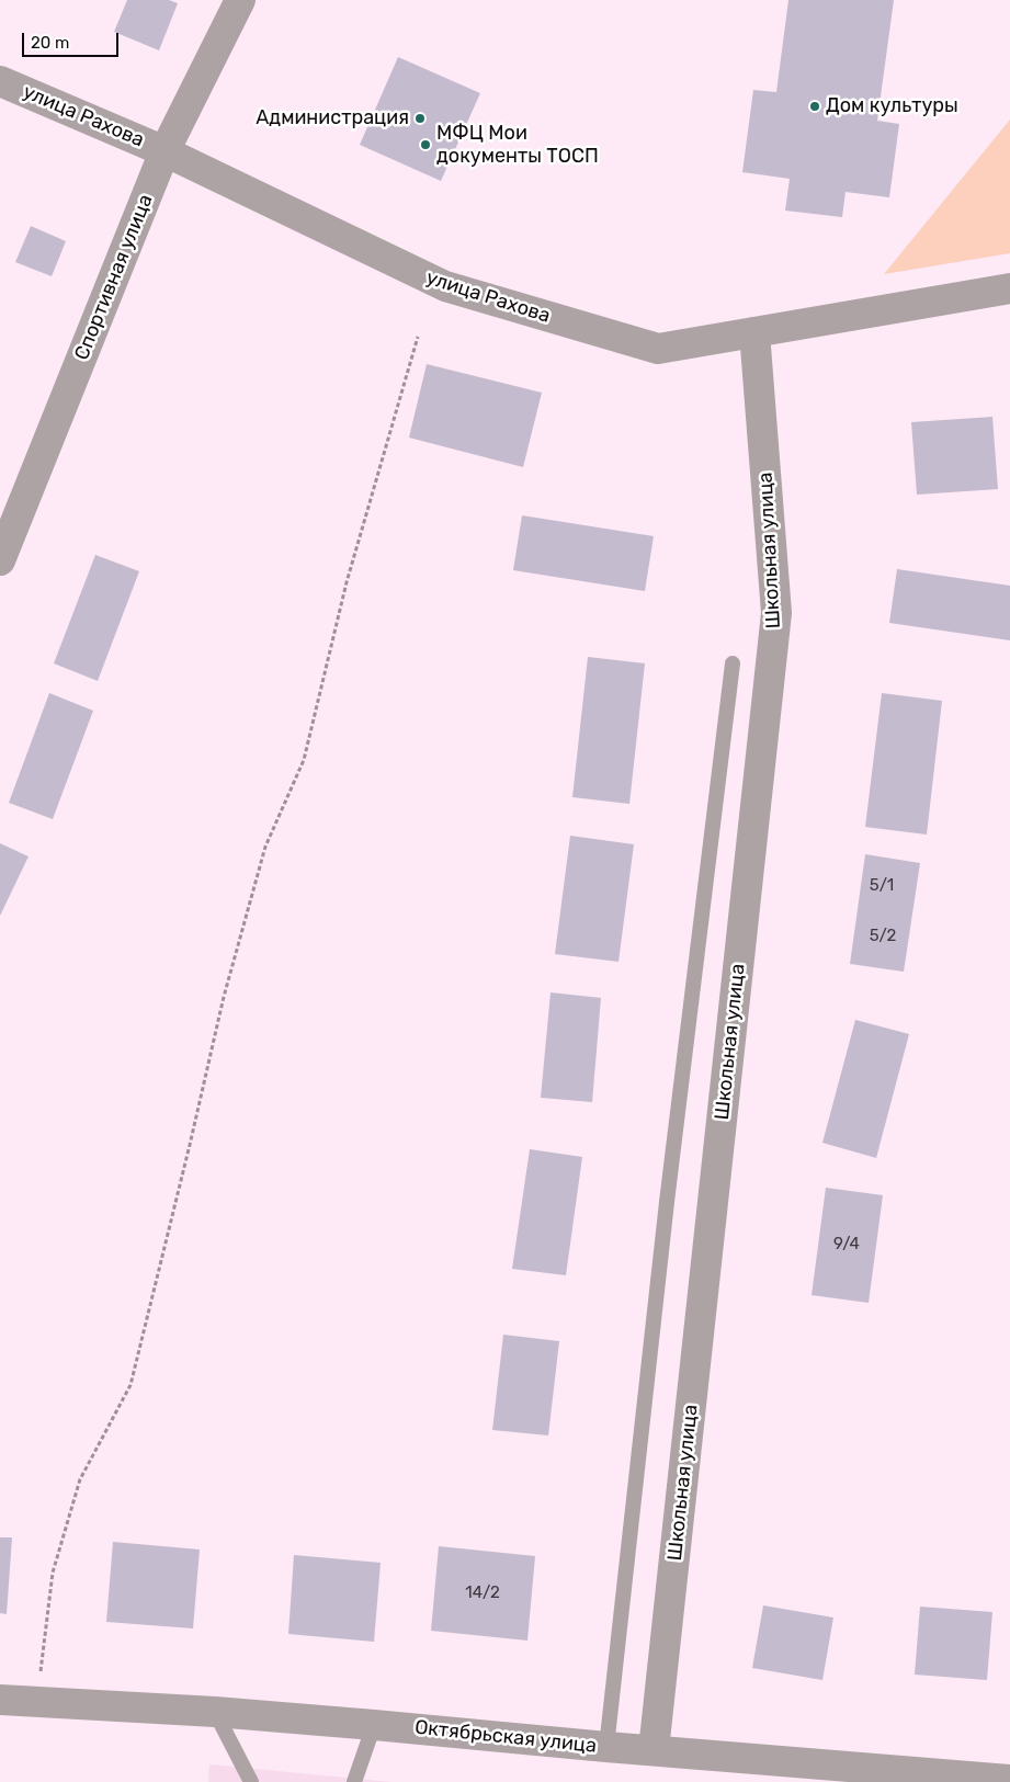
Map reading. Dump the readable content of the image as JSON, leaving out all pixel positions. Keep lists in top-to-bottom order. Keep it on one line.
{"streets":{"street":["улица Рахова","Спортивная улица","Школьная улица","Октябрьская улица"]},"crossings":[["улица Рахова","Спортивная улица"],["улица Рахова","Школьная улица"],["Школьная улица","Октябрьская улица"]],"places":["Дом культуры","Администрация","МФЦ Мои документы ТОСП"],"house_numbers":["5/1","5/2","9/4","14/2"],"scale_bar":"20 m"}
